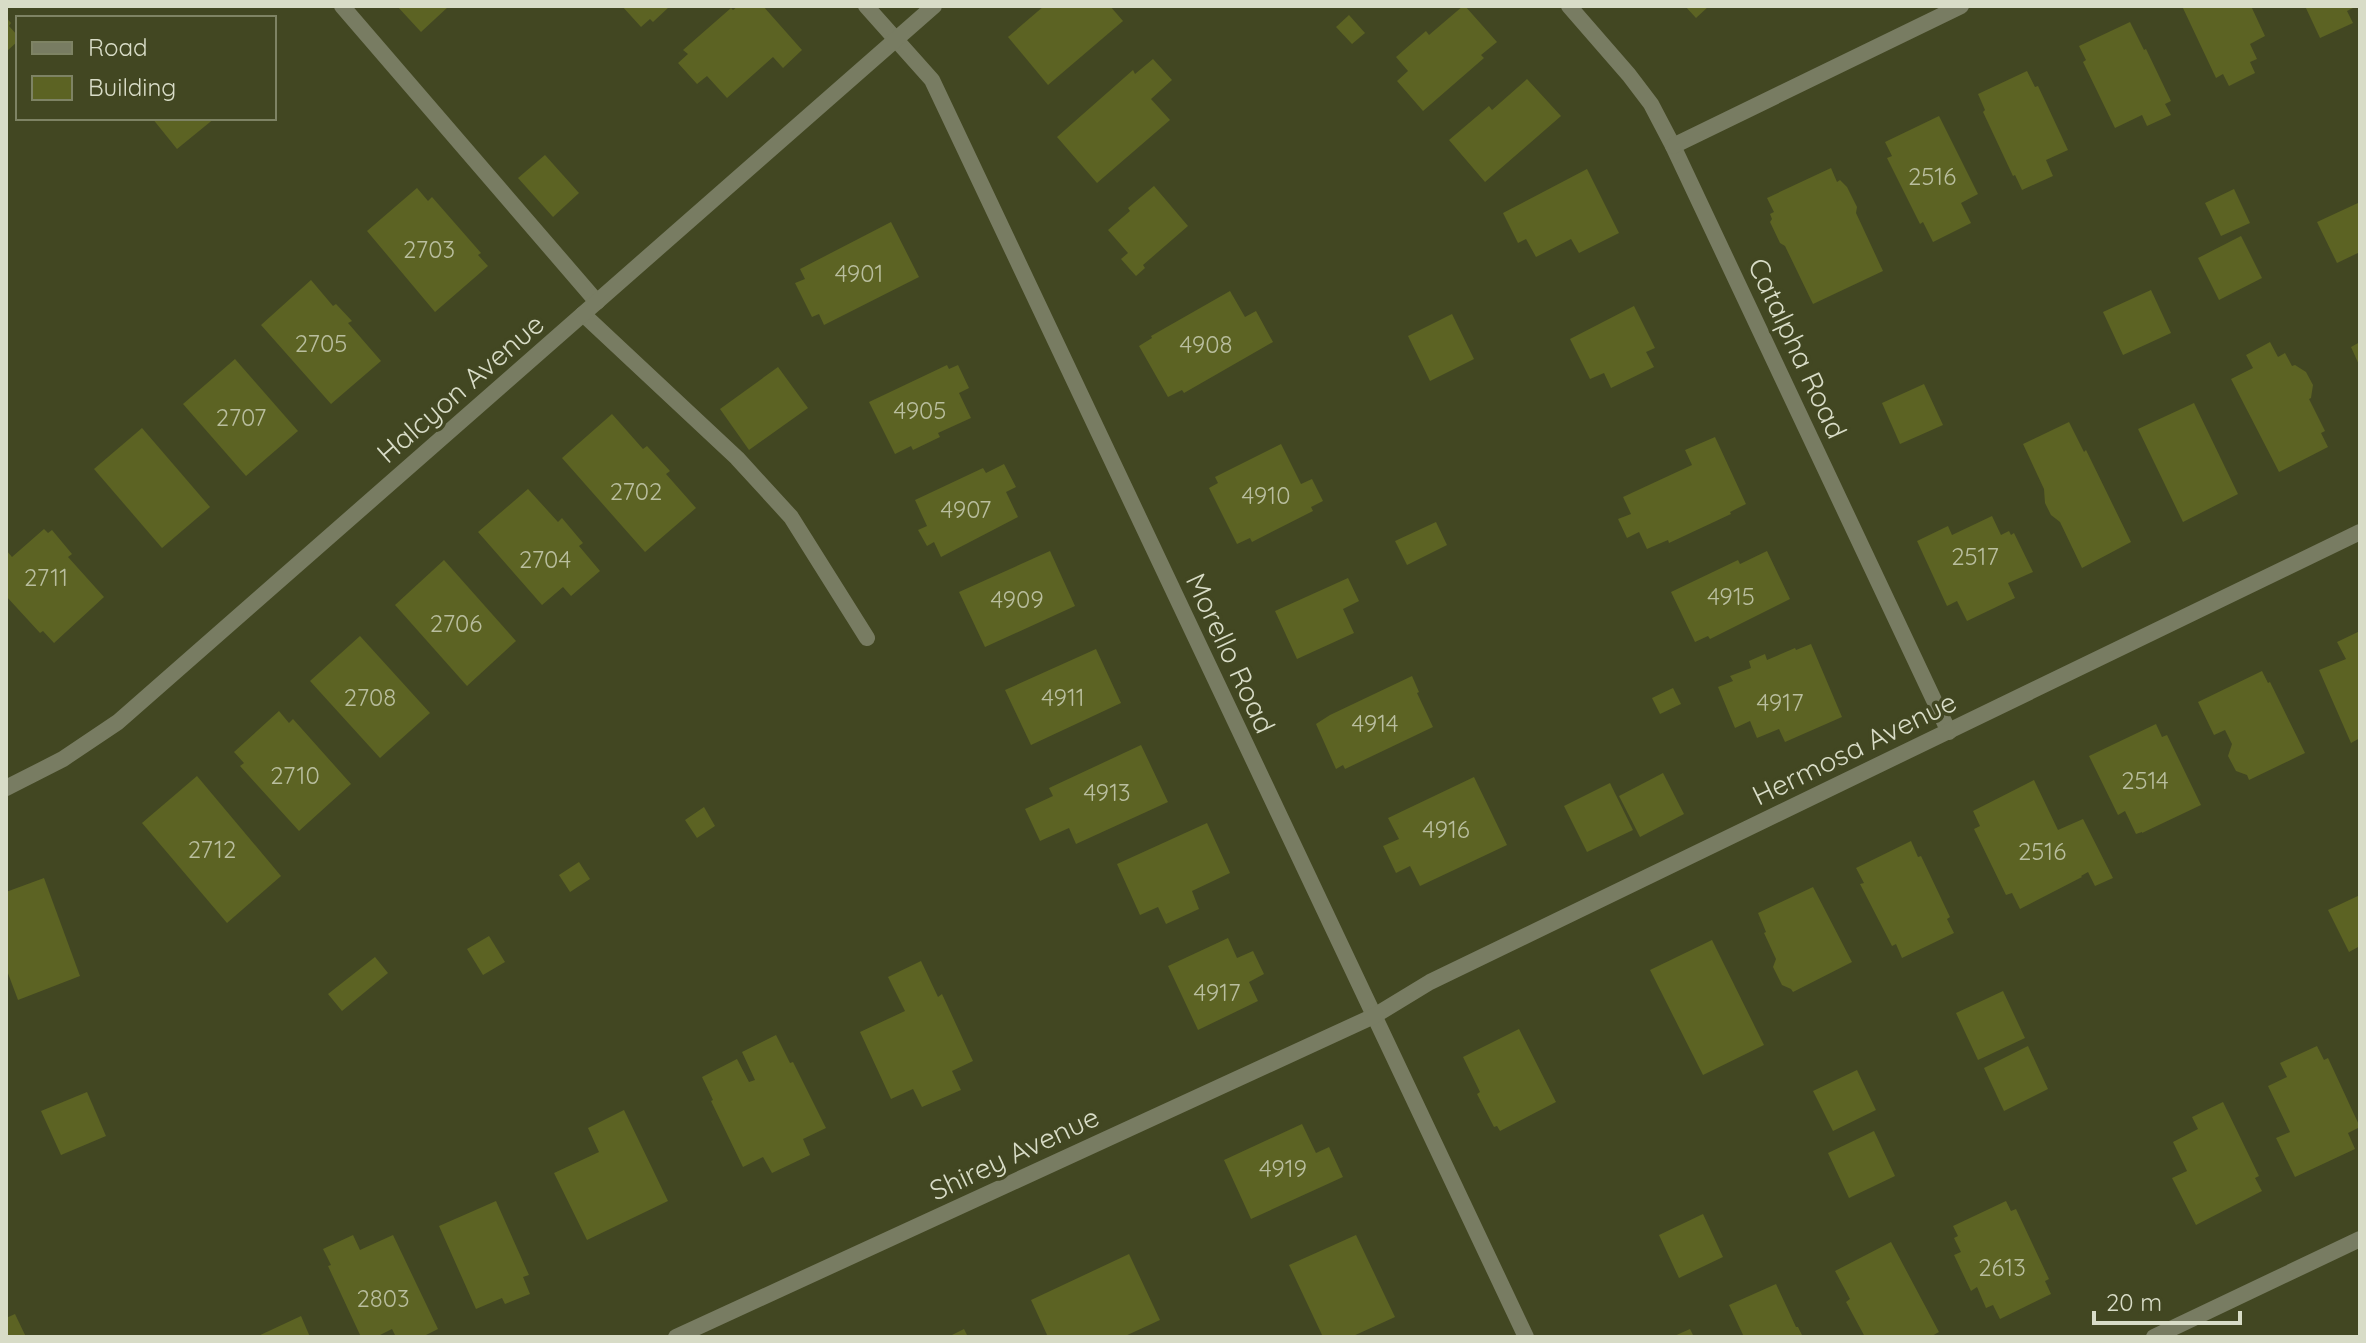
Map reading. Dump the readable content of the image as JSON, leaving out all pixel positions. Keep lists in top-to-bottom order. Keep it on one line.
{"streets":{"street":["Catalpha Road","Halcyon Avenue","Morello Road","Hermosa Avenue","Shirey Avenue"]},"crossings":[["Catalpha Road","Hermosa Avenue"],["Halcyon Avenue","Morello Road"],["Morello Road","Hermosa Avenue"],["Morello Road","Shirey Avenue"],["Hermosa Avenue","Shirey Avenue"]],"house_numbers":["2516","2703","4901","2705","4908","4905","2707","2702","4910","4907","2517","2704","2711","4915","4909","2706","2708","4911","4917","4914","2710","2514","4913","4916","2712","2516","4917","4919","2613","2803"],"legend":["Road","Building"],"scale_bar":"20 m"}
